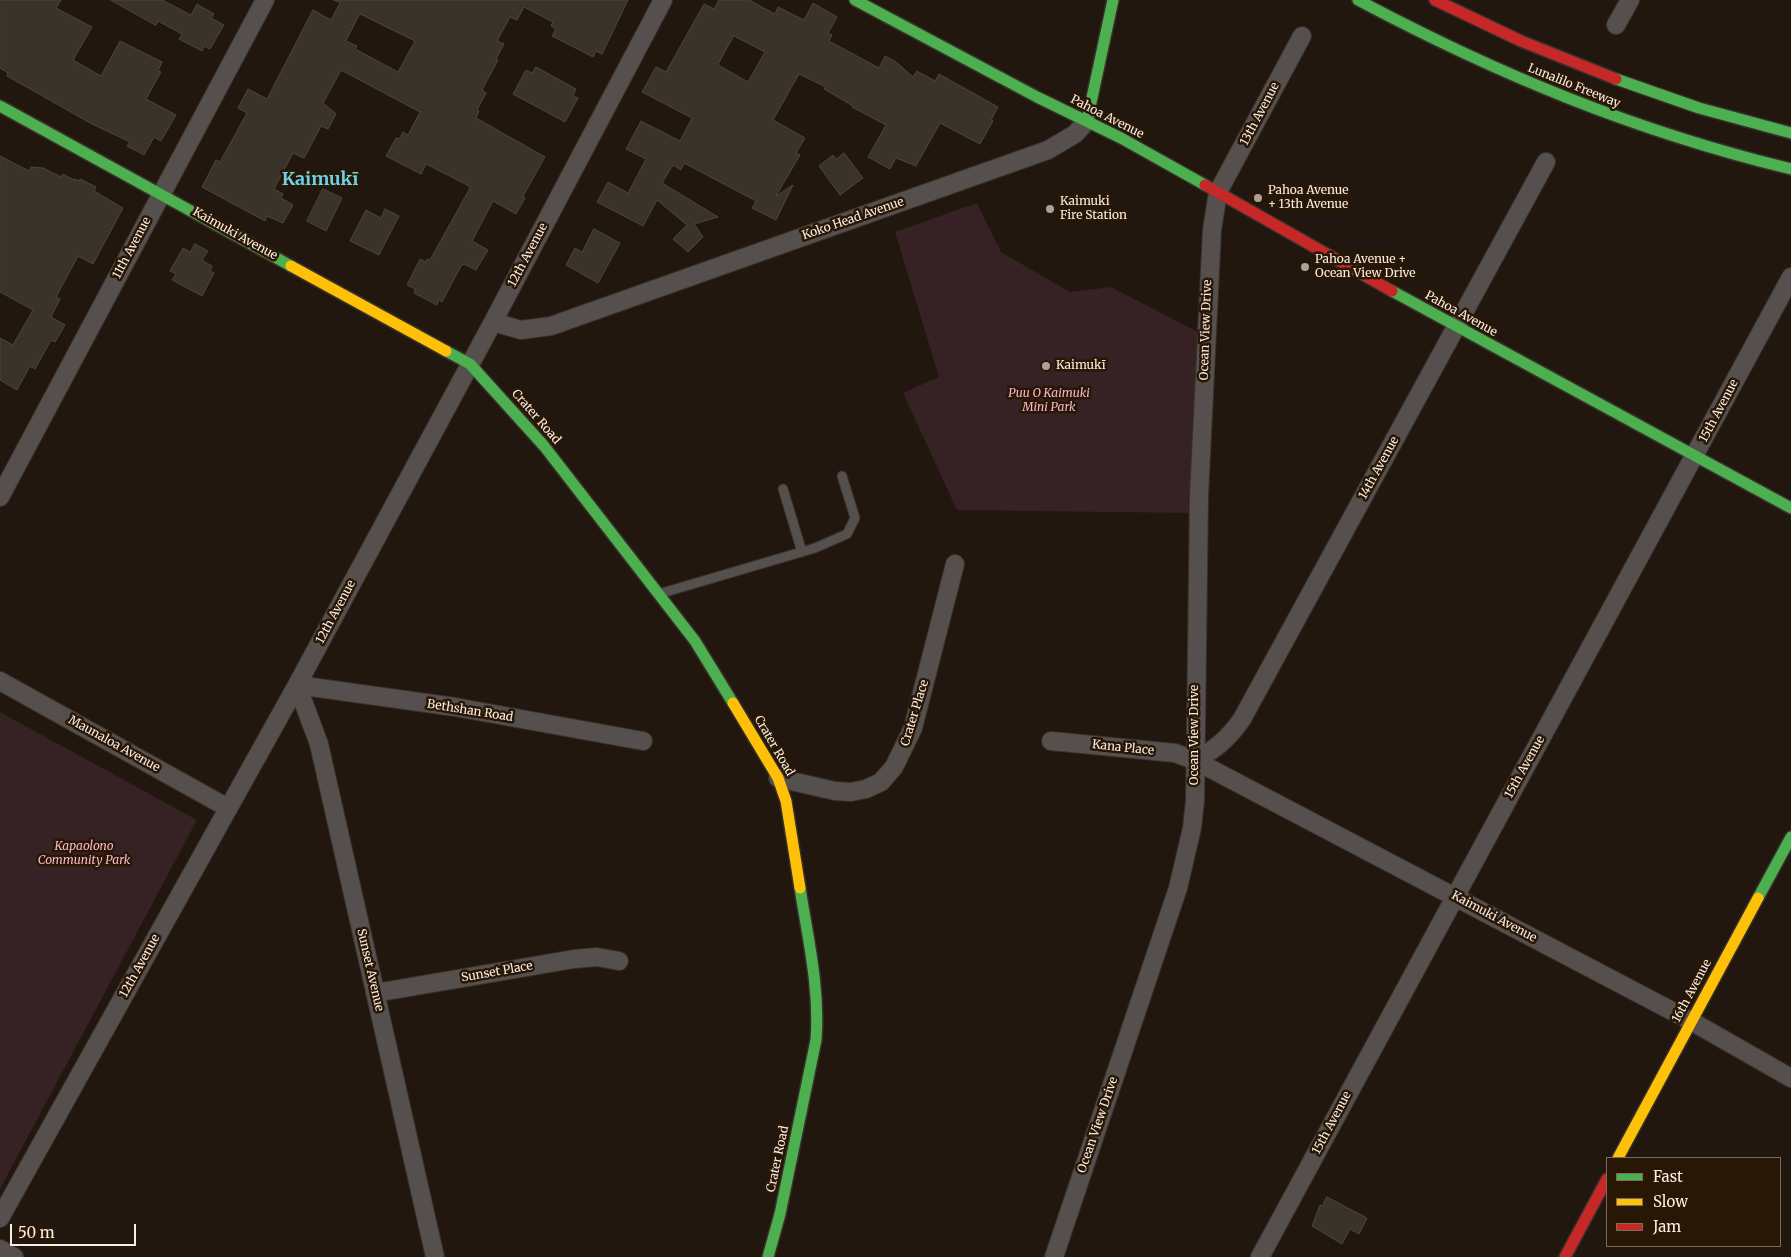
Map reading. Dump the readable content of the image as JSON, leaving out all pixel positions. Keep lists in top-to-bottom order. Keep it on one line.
{"streets":{"main road":["Lunalilo Freeway","Pahoa Avenue","Kaimuki Avenue","Crater Road","16th Avenue"],"street":["13th Avenue","Koko Head Avenue","11th Avenue","12th Avenue","Ocean View Drive","15th Avenue","14th Avenue","Bethshan Road","Crater Place","Maunaloa Avenue","Kana Place","Sunset Avenue","Sunset Place"]},"crossings":[["13th Avenue","Pahoa Avenue"],["13th Avenue","Ocean View Drive"],["Pahoa Avenue","Koko Head Avenue"],["Pahoa Avenue","Ocean View Drive"],["Pahoa Avenue","15th Avenue"],["Pahoa Avenue","14th Avenue"],["Koko Head Avenue","12th Avenue"],["Kaimuki Avenue","11th Avenue"],["Kaimuki Avenue","12th Avenue"],["Kaimuki Avenue","Ocean View Drive"],["Kaimuki Avenue","15th Avenue"],["Kaimuki Avenue","Crater Road"],["Kaimuki Avenue","14th Avenue"],["Kaimuki Avenue","Kana Place"],["Kaimuki Avenue","16th Avenue"],["12th Avenue","Crater Road"],["12th Avenue","Bethshan Road"],["12th Avenue","Maunaloa Avenue"],["12th Avenue","Sunset Avenue"],["Ocean View Drive","14th Avenue"],["Ocean View Drive","Kana Place"],["Crater Road","Crater Place"],["14th Avenue","Kana Place"],["Bethshan Road","Sunset Avenue"],["Sunset Avenue","Sunset Place"]],"districts":["Kaimukī"],"parks":["Puu O Kaimuki Mini Park","Kapaolono Community Park"],"places":["Pahoa Avenue + 13th Avenue","Kaimuki Fire Station","Pahoa Avenue + Ocean View Drive","Kaimukī"],"legend":["Fast","Slow","Jam"],"scale_bar":"50 m"}
